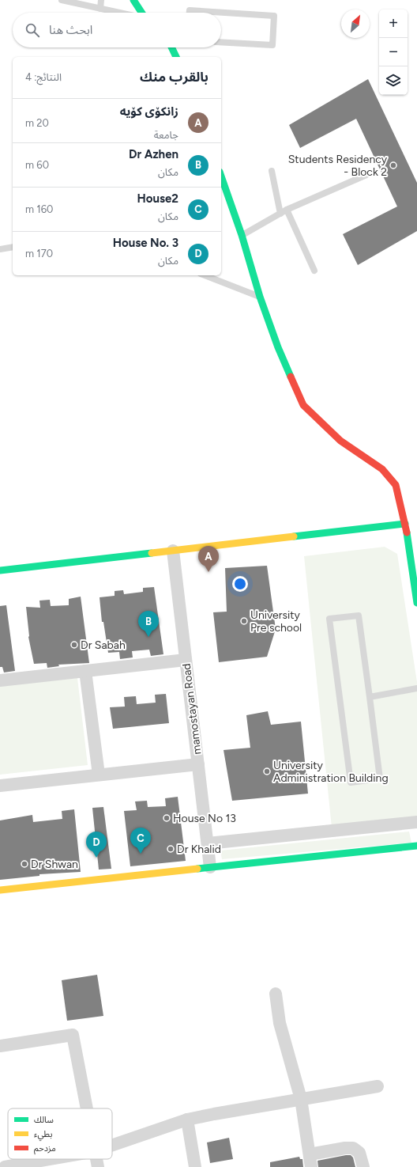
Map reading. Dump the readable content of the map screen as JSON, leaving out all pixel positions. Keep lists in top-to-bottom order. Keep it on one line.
{"streets":{"street":["mamostayan Road"]},"places":["Students Residency - Block 2","University Pre school","Dr Sabah","University Administration Building","House No 13","Dr Khalid","Dr Shwan"],"legend":["سالك","بطيء","مزدحم"],"north":"top right","page":{"map_buttons":["+","−"],"search":"ابحث هنا","heading":["بالقرب منك","النتائج: 4"],"list":[{"mark":"A","name":"زانکۆی کۆیە","note":"جامعة","value":"20 m"},{"mark":"B","name":"Dr Azhen","note":"مكان","value":"60 m"},{"mark":"C","name":"House2","note":"مكان","value":"160 m"},{"mark":"D","name":"House No. 3","note":"مكان","value":"170 m"}],"pins":["A","B","C","D"]}}
